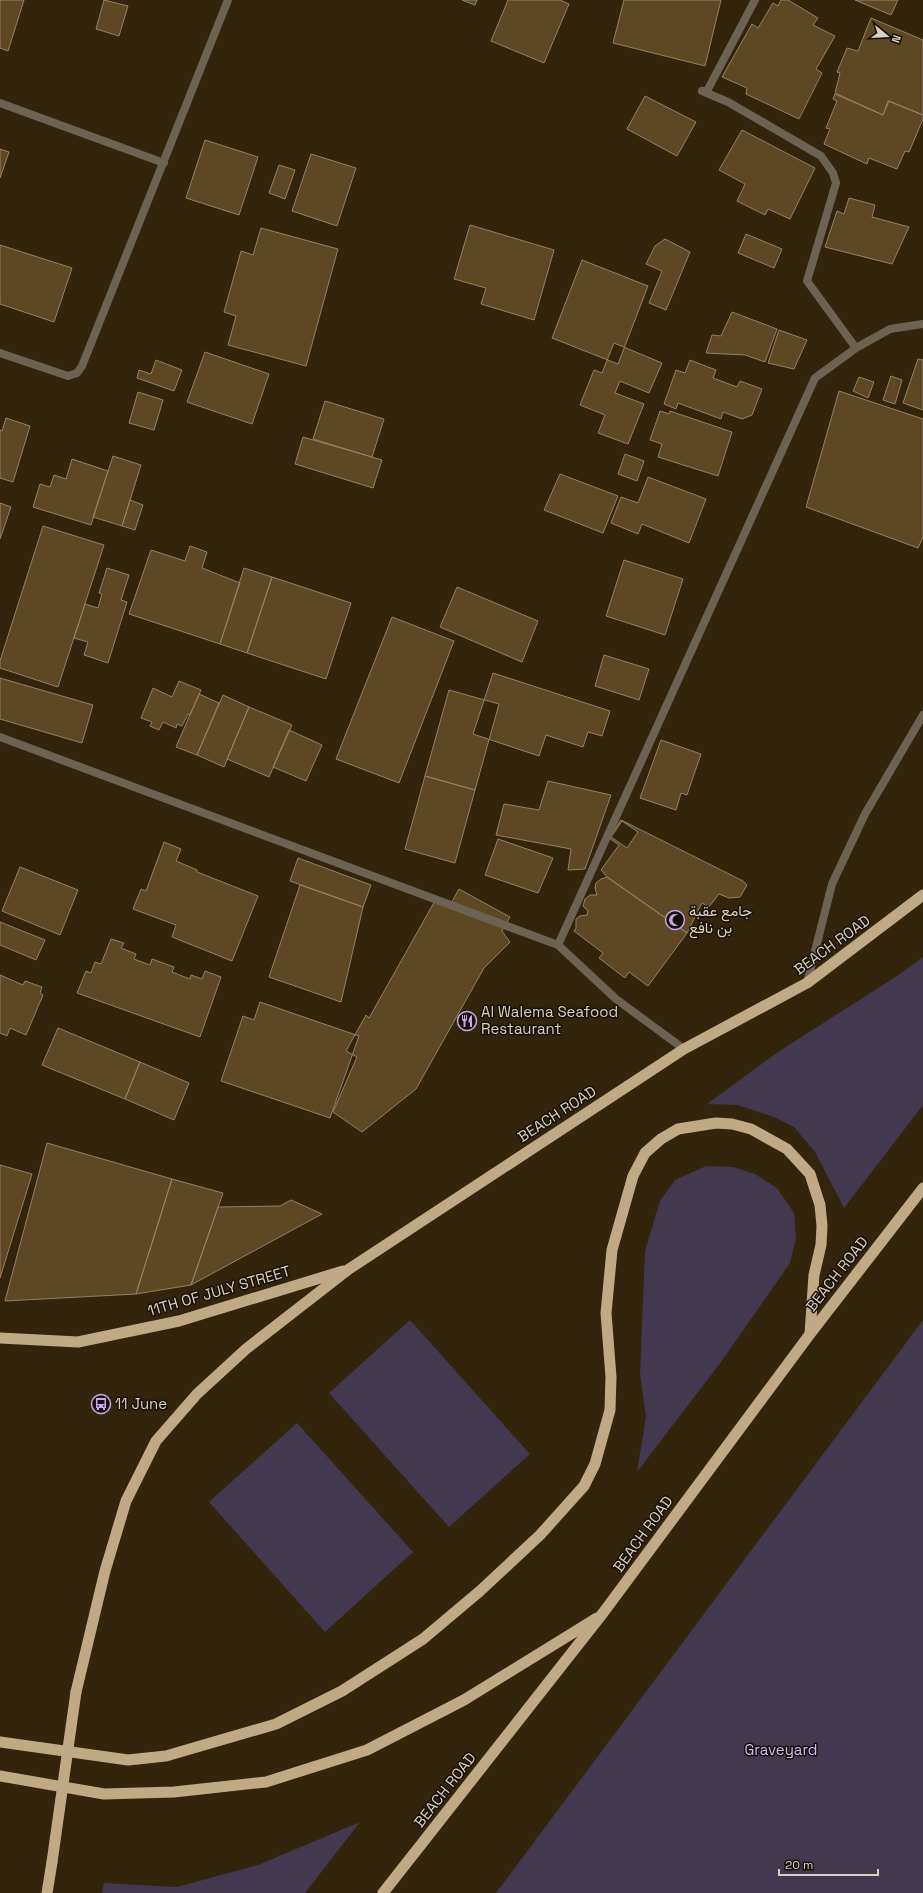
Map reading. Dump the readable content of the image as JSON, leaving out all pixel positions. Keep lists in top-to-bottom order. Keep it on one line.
{"streets":{"highway":["BEACH ROAD","11TH OF JULY STREET"]},"crossings":[["BEACH ROAD","11TH OF JULY STREET"]],"parks":["Graveyard"],"places":{"mosque":["جامع عقبة بن نافع"],"restaurant":["Al Walema Seafood Restaurant"],"bus stop":["11 June"]},"scale_bar":"20 m","north":"right"}
